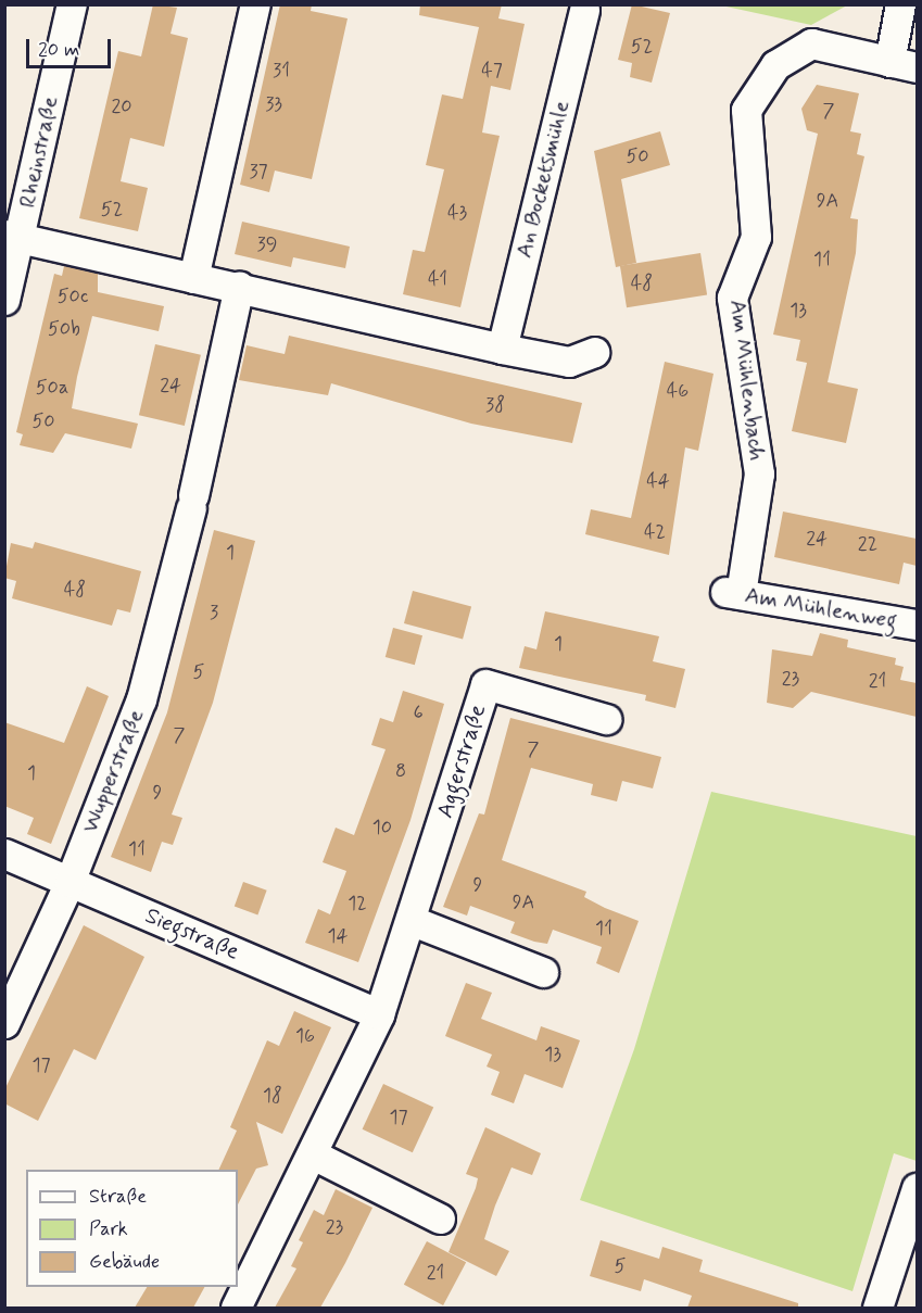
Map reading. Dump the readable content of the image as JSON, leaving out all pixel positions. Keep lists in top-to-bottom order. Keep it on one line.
{"streets":{"street":["Rheinstraße","An Bocketsmühle","Am Mühlenbach","Am Mühlenweg","Aggerstraße","Wupperstraße","Siegstraße"]},"crossings":[["Am Mühlenbach","Am Mühlenweg"],["Aggerstraße","Siegstraße"],["Wupperstraße","Siegstraße"]],"house_numbers":["52","31","47","33","20","7","50","37","9A","52","43","39","11","41","48","50c","13","50b","24","50a","46","38","50","44","42","24","22","1","48","3","1","5","23","21","6","7","7","8","1","9","10","11","9","9A","12","11","14","16","13","17","18","17","23","5","21"],"legend":["Straße","Park","Gebäude"],"scale_bar":"20 m"}
